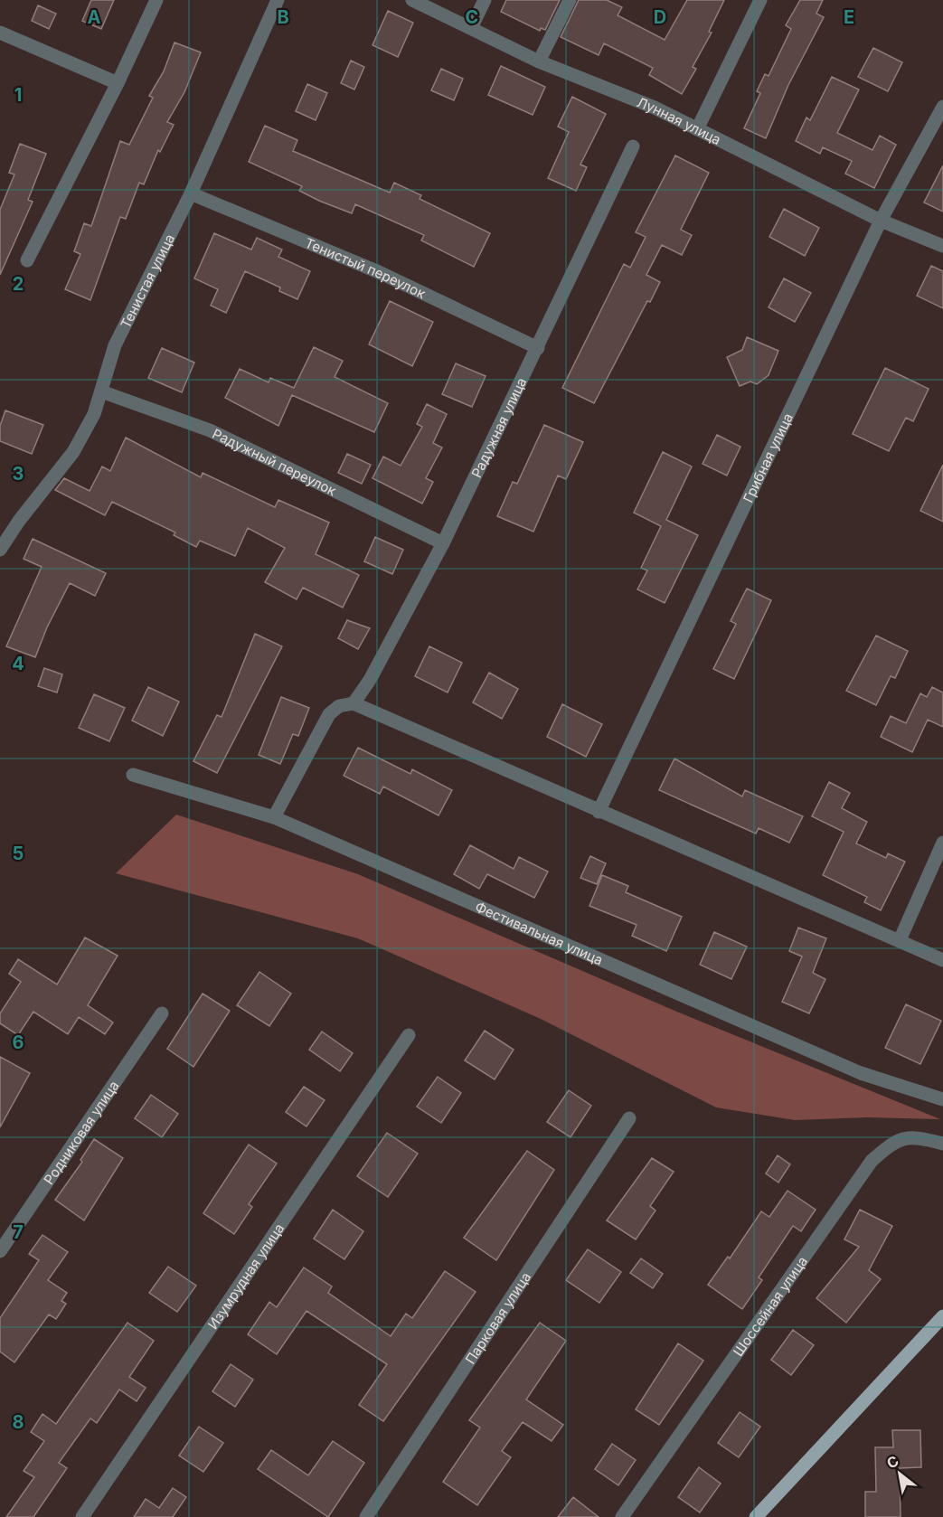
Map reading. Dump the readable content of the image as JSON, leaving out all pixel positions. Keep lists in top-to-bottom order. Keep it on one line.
{"streets":{"street":["Лунная улица","Тенистый переулок","Тенистая улица","Радужная улица","Грибная улица","Радужный переулок","Фестивальная улица","Родниковая улица","Изумрудная улица","Шоссейная улица","Парковая улица"]},"crossings":[["Лунная улица","Грибная улица"],["Тенистый переулок","Тенистая улица"],["Тенистый переулок","Радужная улица"],["Тенистая улица","Радужный переулок"],["Радужная улица","Радужный переулок"]],"north":"top left","grid":{"columns":["A","B","C","D","E"],"rows":["1","2","3","4","5","6","7","8"]}}
